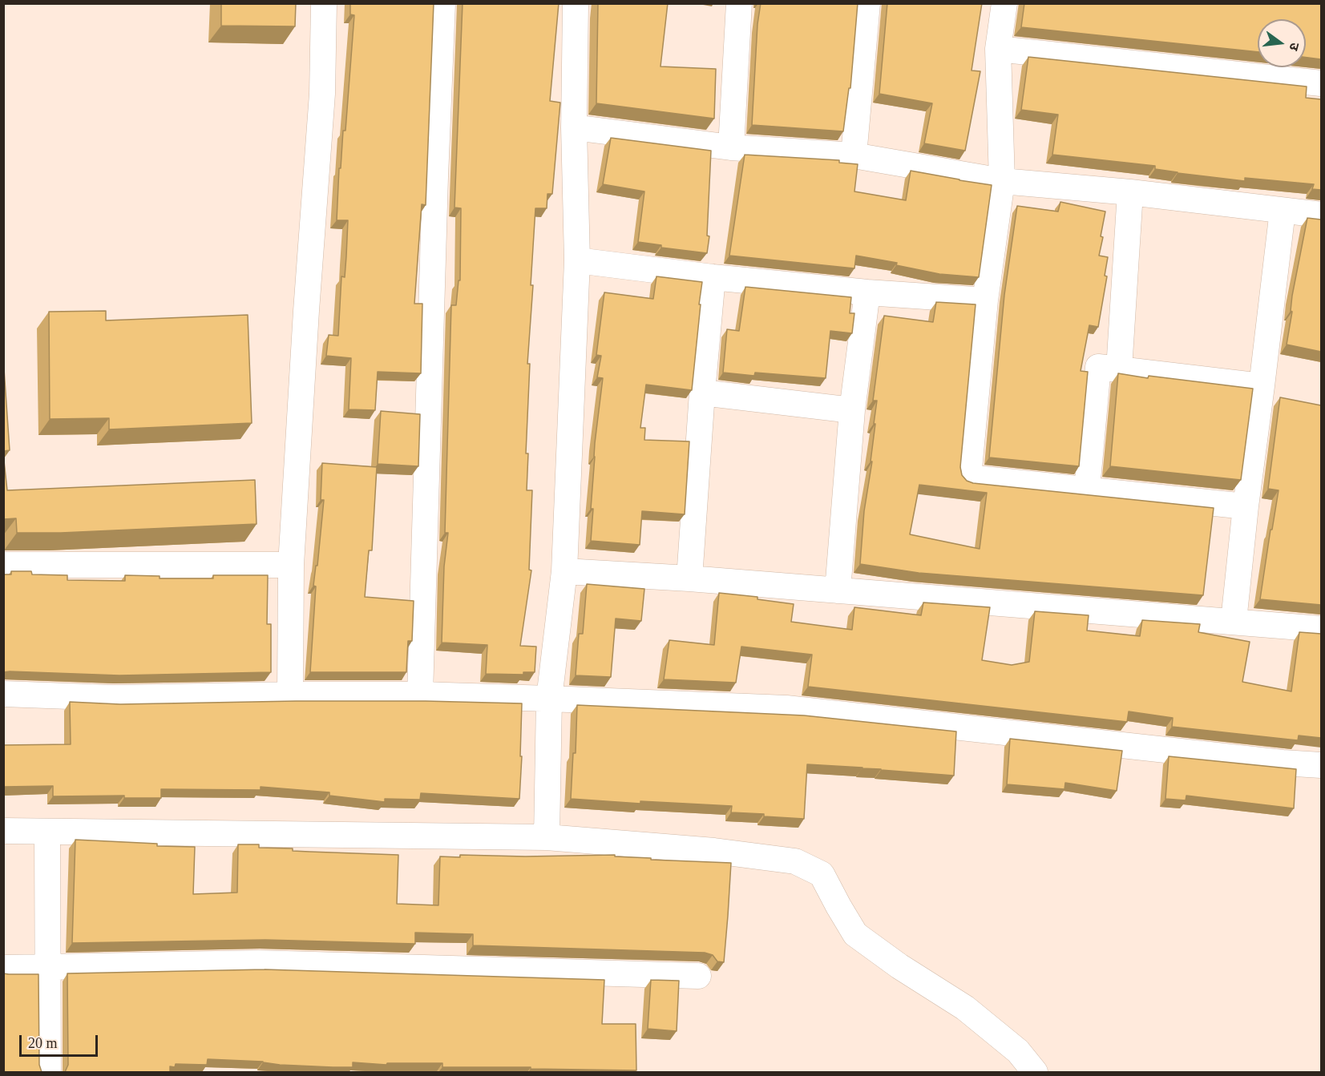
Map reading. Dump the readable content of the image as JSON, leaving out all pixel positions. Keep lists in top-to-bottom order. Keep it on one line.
{"scale_bar":"20 m","north":"right"}
